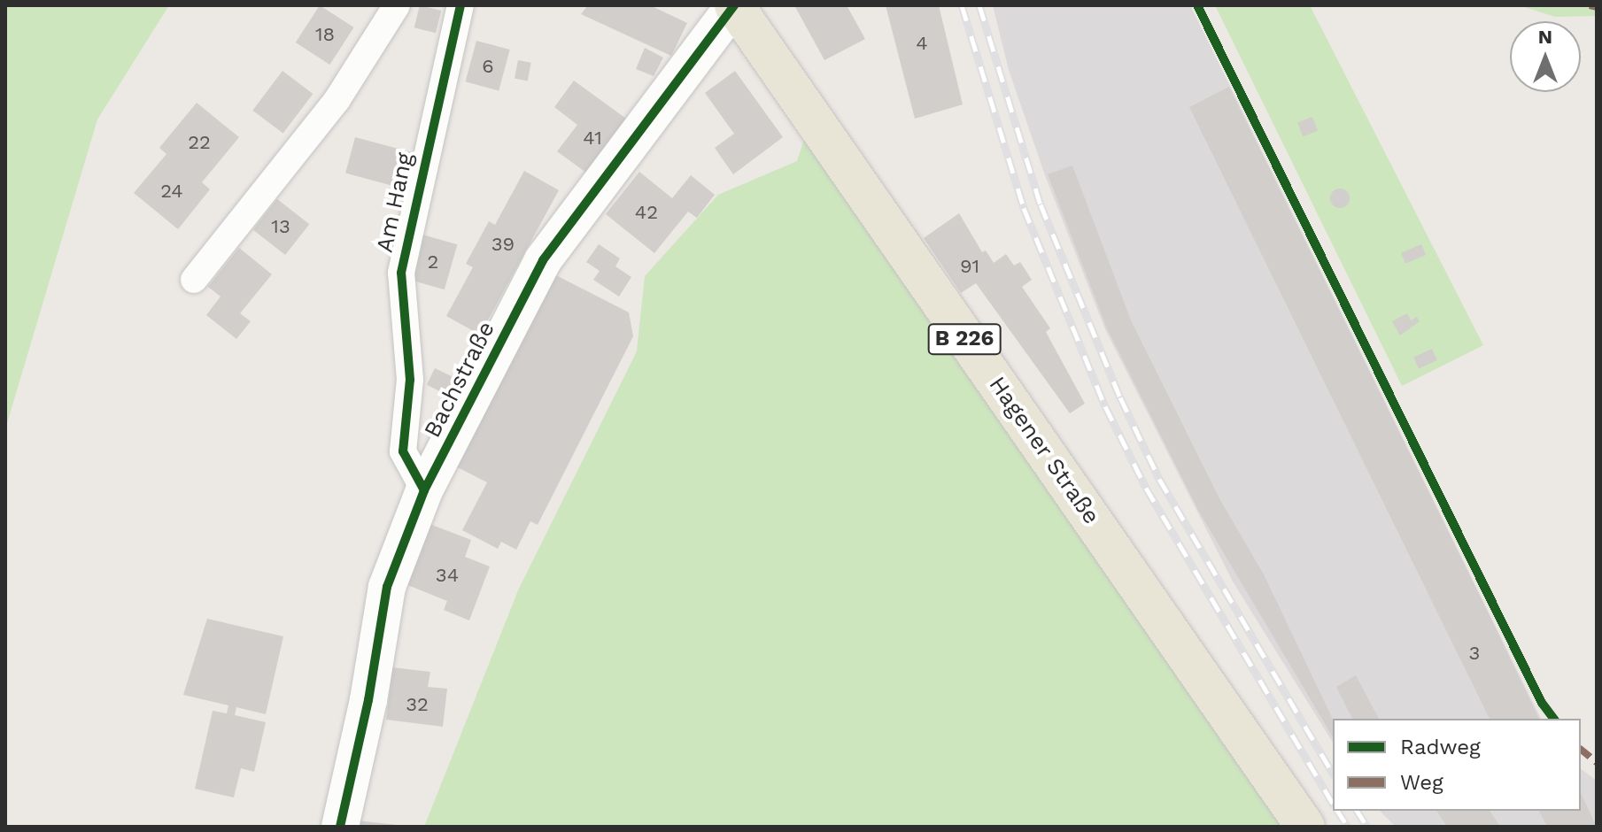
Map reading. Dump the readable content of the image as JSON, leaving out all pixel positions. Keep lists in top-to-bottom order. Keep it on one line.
{"streets":{"main road":["B 226","Hagener Straße"],"street":["Am Hang","Bachstraße"]},"crossings":[["Am Hang","Bachstraße"],["Bachstraße","Hagener Straße"]],"house_numbers":["18","4","6","41","22","24","42","13","39","2","91","34","3","32"],"legend":["Radweg","Weg"],"north":"top"}
